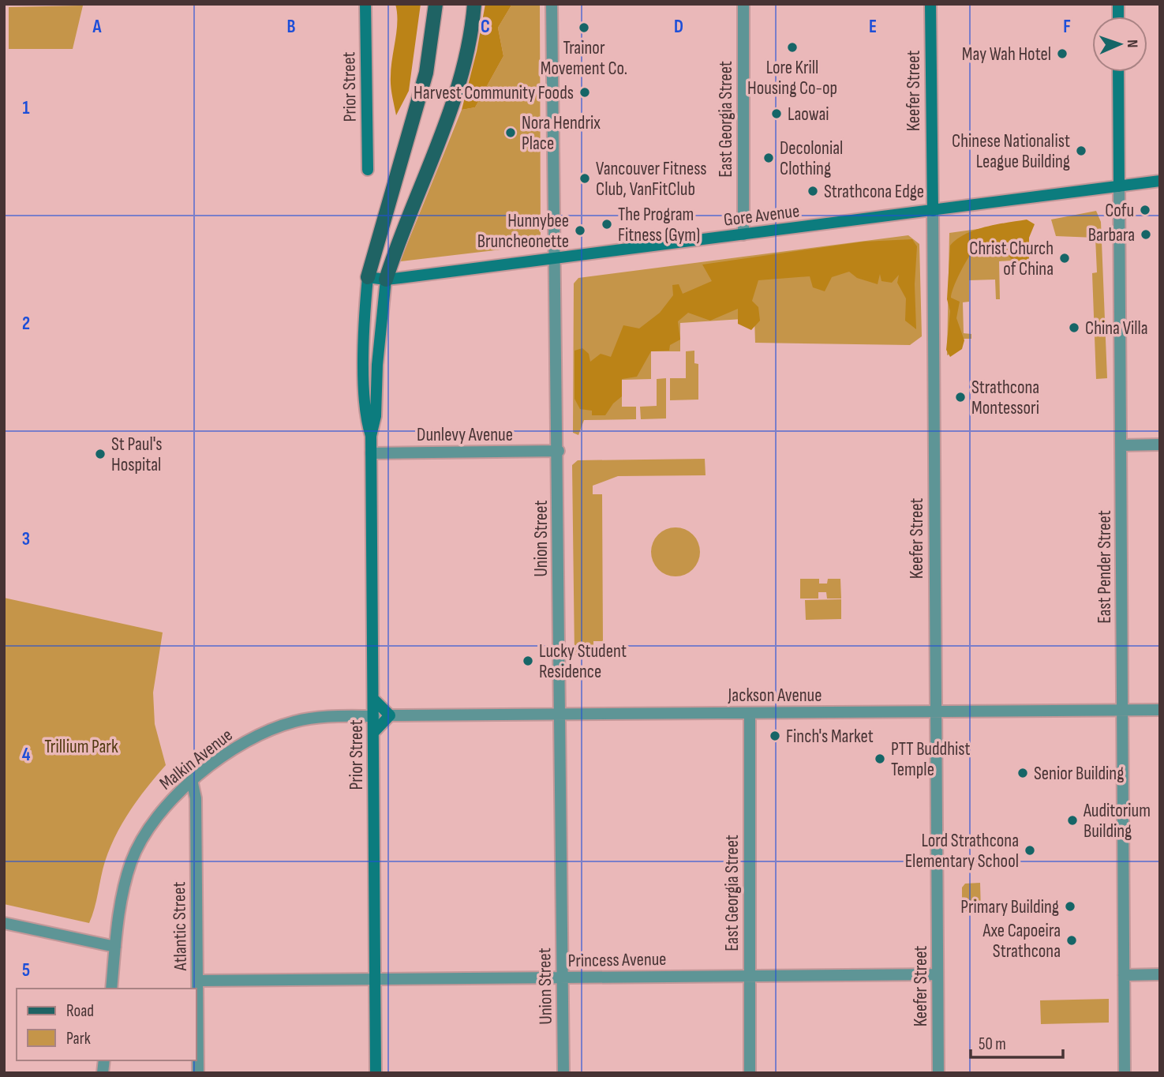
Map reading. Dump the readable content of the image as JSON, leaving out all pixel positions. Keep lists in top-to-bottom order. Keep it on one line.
{"streets":{"main road":["Prior Street","Keefer Street","Gore Avenue","East Pender Street"],"street":["East Georgia Street","Dunlevy Avenue","Union Street","Jackson Avenue","Malkin Avenue","Atlantic Street","Princess Avenue"]},"crossings":[["Prior Street","Gore Avenue"],["Prior Street","Dunlevy Avenue"],["Prior Street","Malkin Avenue"],["Prior Street","Princess Avenue"],["Keefer Street","Gore Avenue"],["Keefer Street","Jackson Avenue"],["Keefer Street","Princess Avenue"],["East Georgia Street","Gore Avenue"],["East Georgia Street","Jackson Avenue"],["East Georgia Street","Princess Avenue"],["Gore Avenue","Union Street"],["Gore Avenue","East Pender Street"],["Dunlevy Avenue","Union Street"],["Union Street","Jackson Avenue"],["Union Street","Princess Avenue"],["East Pender Street","Jackson Avenue"],["Malkin Avenue","Atlantic Street"],["Atlantic Street","Princess Avenue"]],"parks":["Trillium Park"],"places":["Trainor Movement Co.","Lore Krill Housing Co-op","May Wah Hotel","Harvest Community Foods","Laowai","Nora Hendrix Place","Chinese Nationalist League Building","Decolonial Clothing","Vancouver Fitness Club, VanFitClub","Strathcona Edge","Cofu","The Program Fitness (Gym)","Hunnybee Bruncheonette","Barbara","Christ Church of China","China Villa","Strathcona Montessori","St Paul's Hospital","Lucky Student Residence","Finch's Market","PTT Buddhist Temple","Senior Building","Auditorium Building","Lord Strathcona Elementary School","Primary Building","Axe Capoeira Strathcona"],"legend":["Road","Park"],"scale_bar":"50 m","north":"right","grid":{"columns":["A","B","C","D","E","F"],"rows":["1","2","3","4","5"]}}
